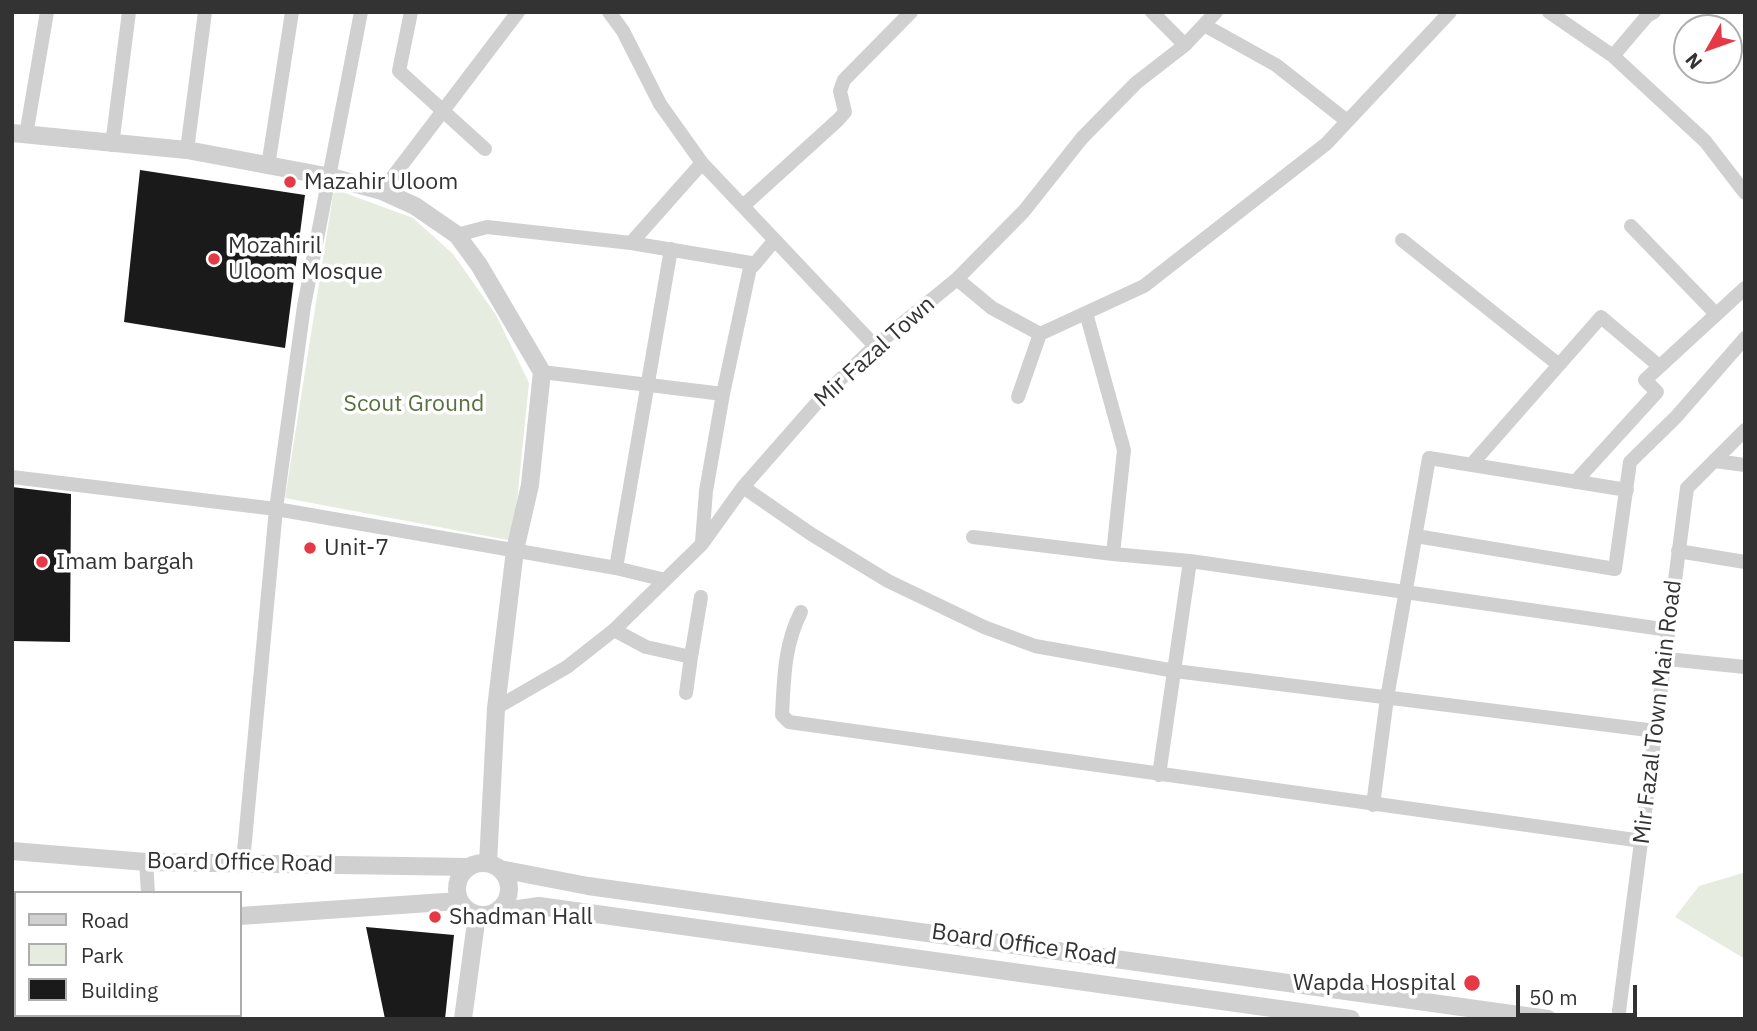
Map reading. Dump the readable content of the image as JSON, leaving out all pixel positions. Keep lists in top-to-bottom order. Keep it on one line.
{"streets":{"street":["Mir Fazal Town","Mir Fazal Town Main Road","Board Office Road"]},"parks":["Scout Ground"],"places":["Mazahir Uloom","Mozahiril Uloom Mosque","Unit-7","Imam bargah","Shadman Hall","Wapda Hospital"],"legend":["Road","Park","Building"],"scale_bar":"50 m","north":"bottom left"}
